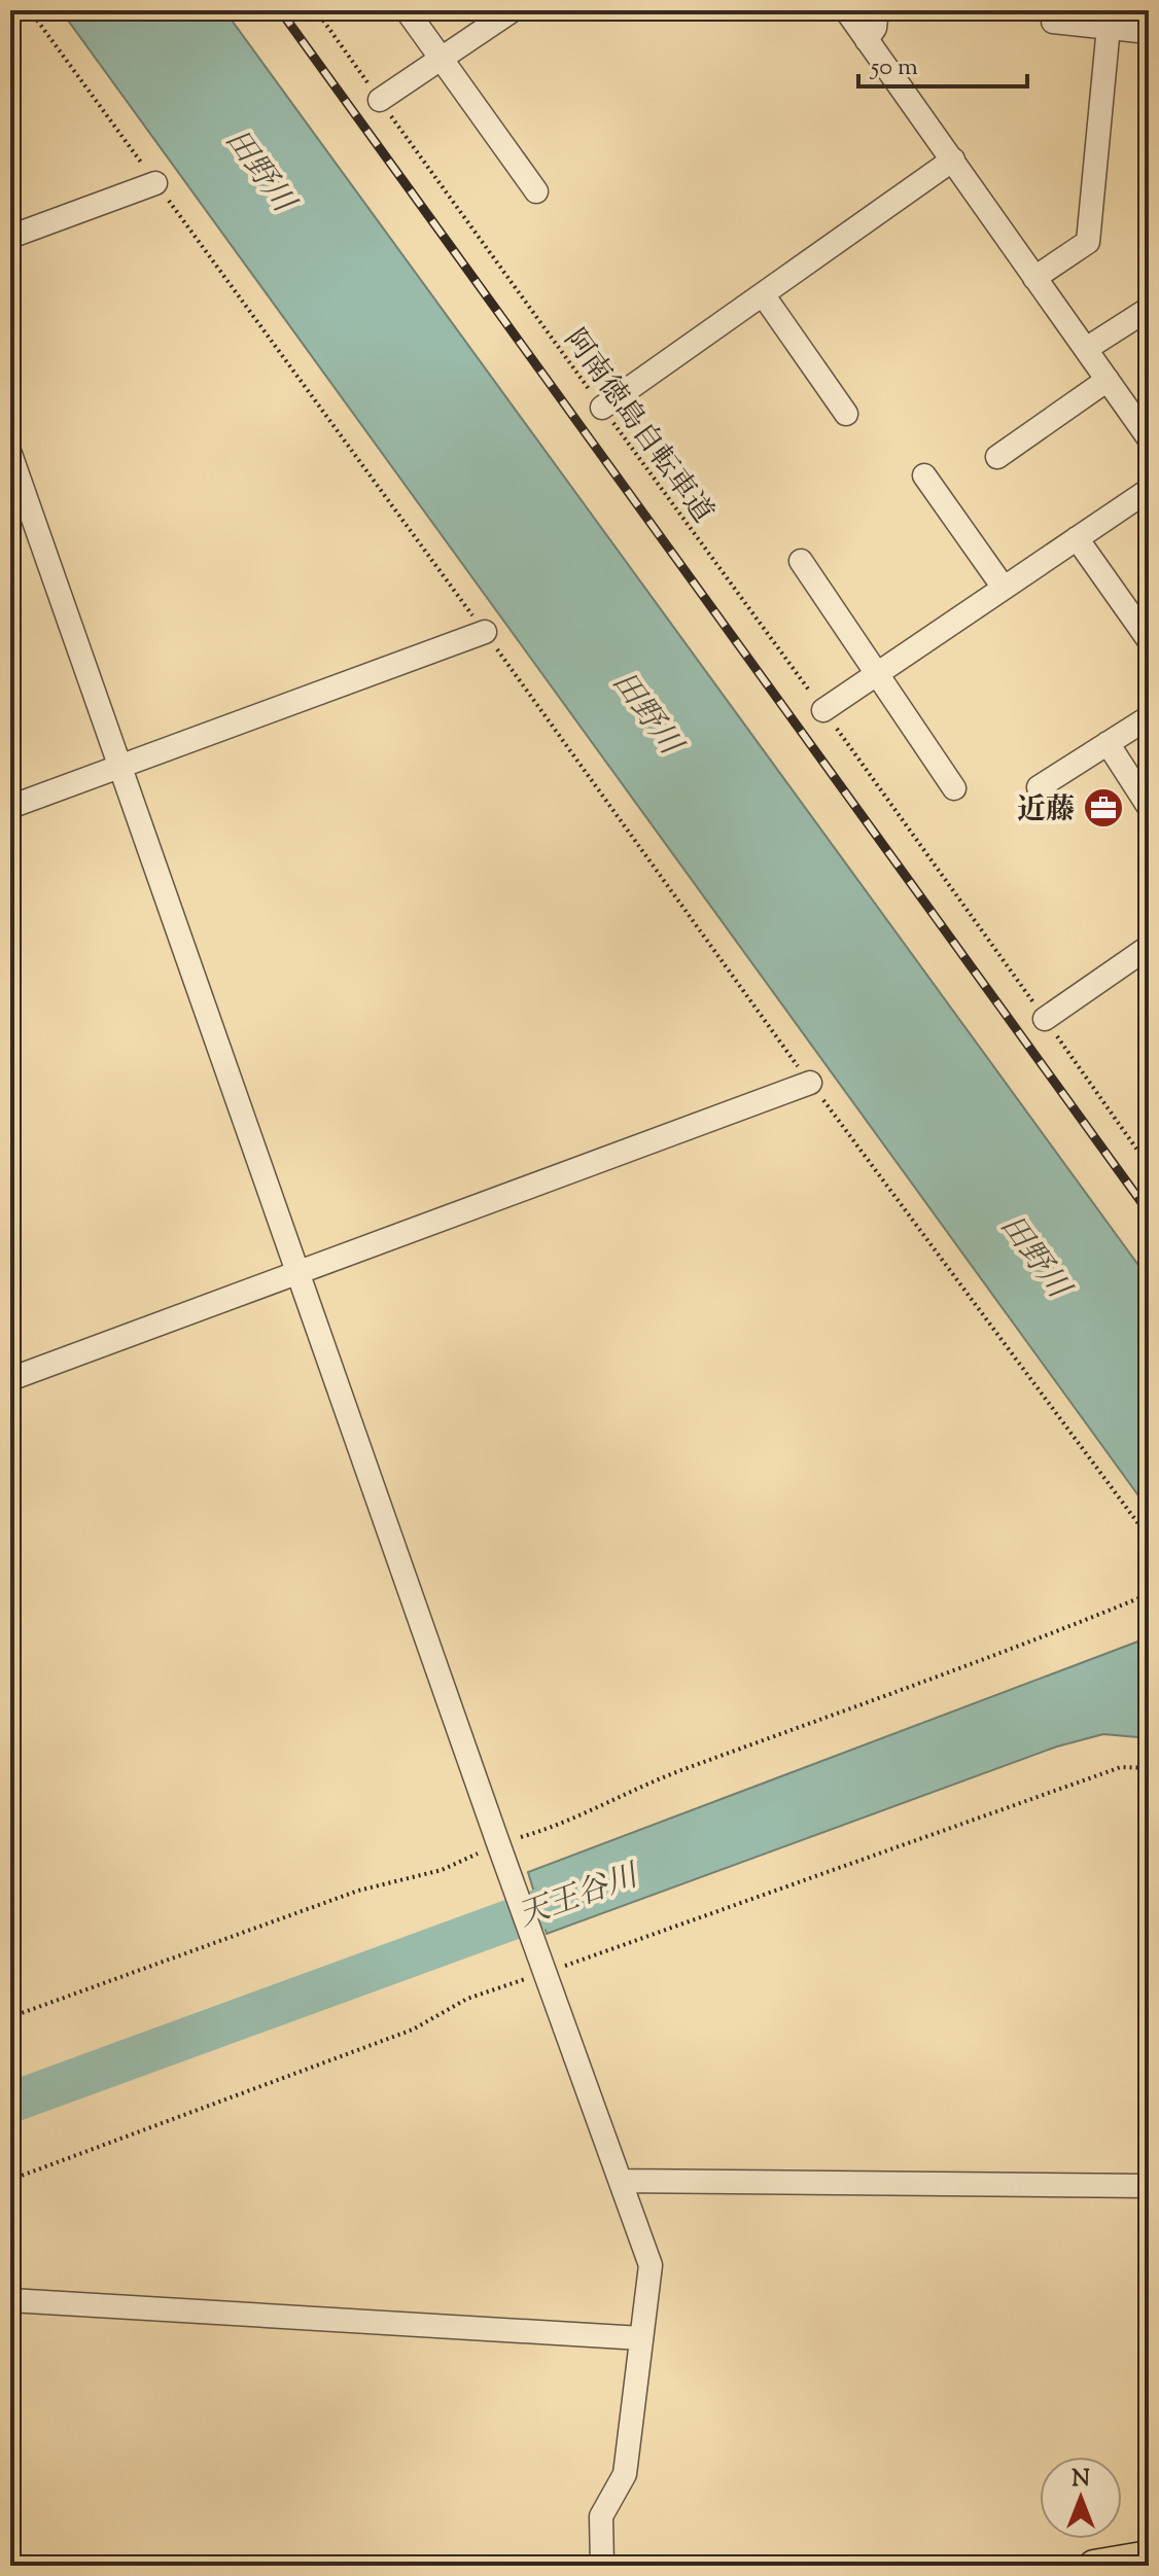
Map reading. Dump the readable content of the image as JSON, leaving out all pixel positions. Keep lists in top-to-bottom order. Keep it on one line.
{"streets":{"path":["阿南徳島自転車道"]},"water":["田野川","天王谷川"],"places":{"office":["近藤"]},"scale_bar":"50 m","north":"top"}
